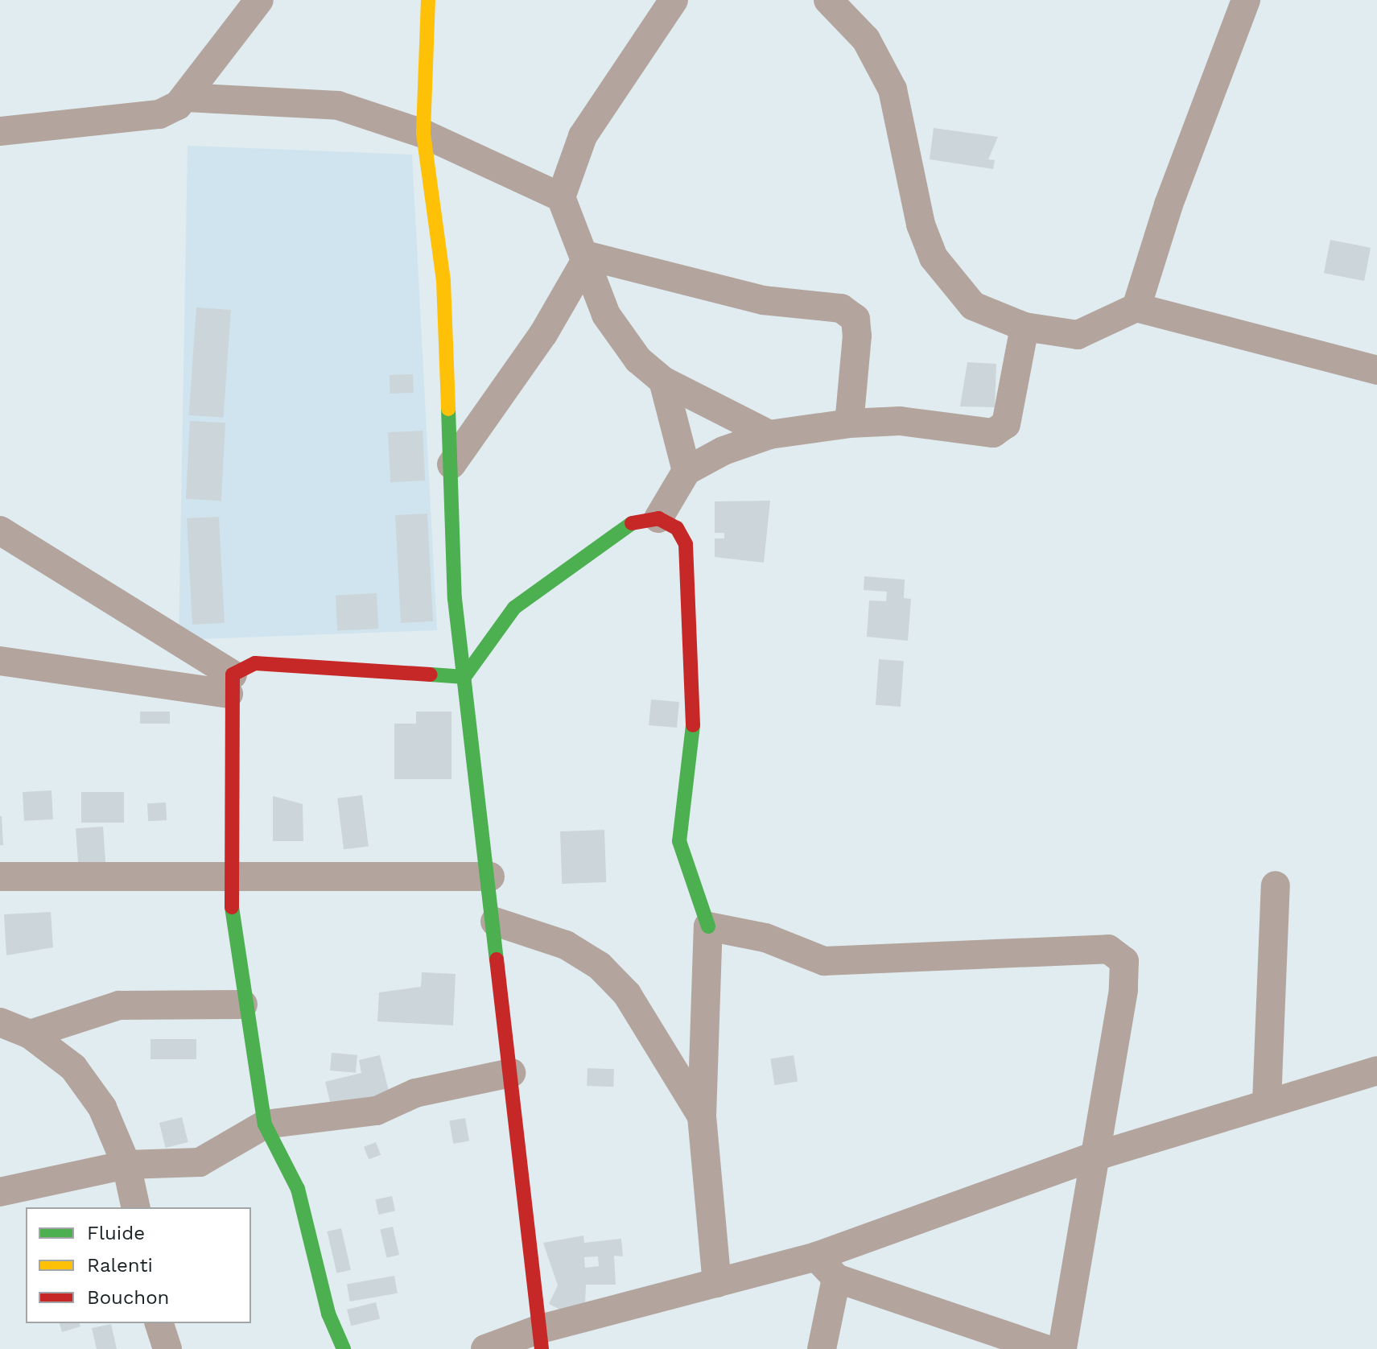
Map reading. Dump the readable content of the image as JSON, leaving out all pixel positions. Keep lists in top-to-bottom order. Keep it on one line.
{"legend":["Fluide","Ralenti","Bouchon"]}
